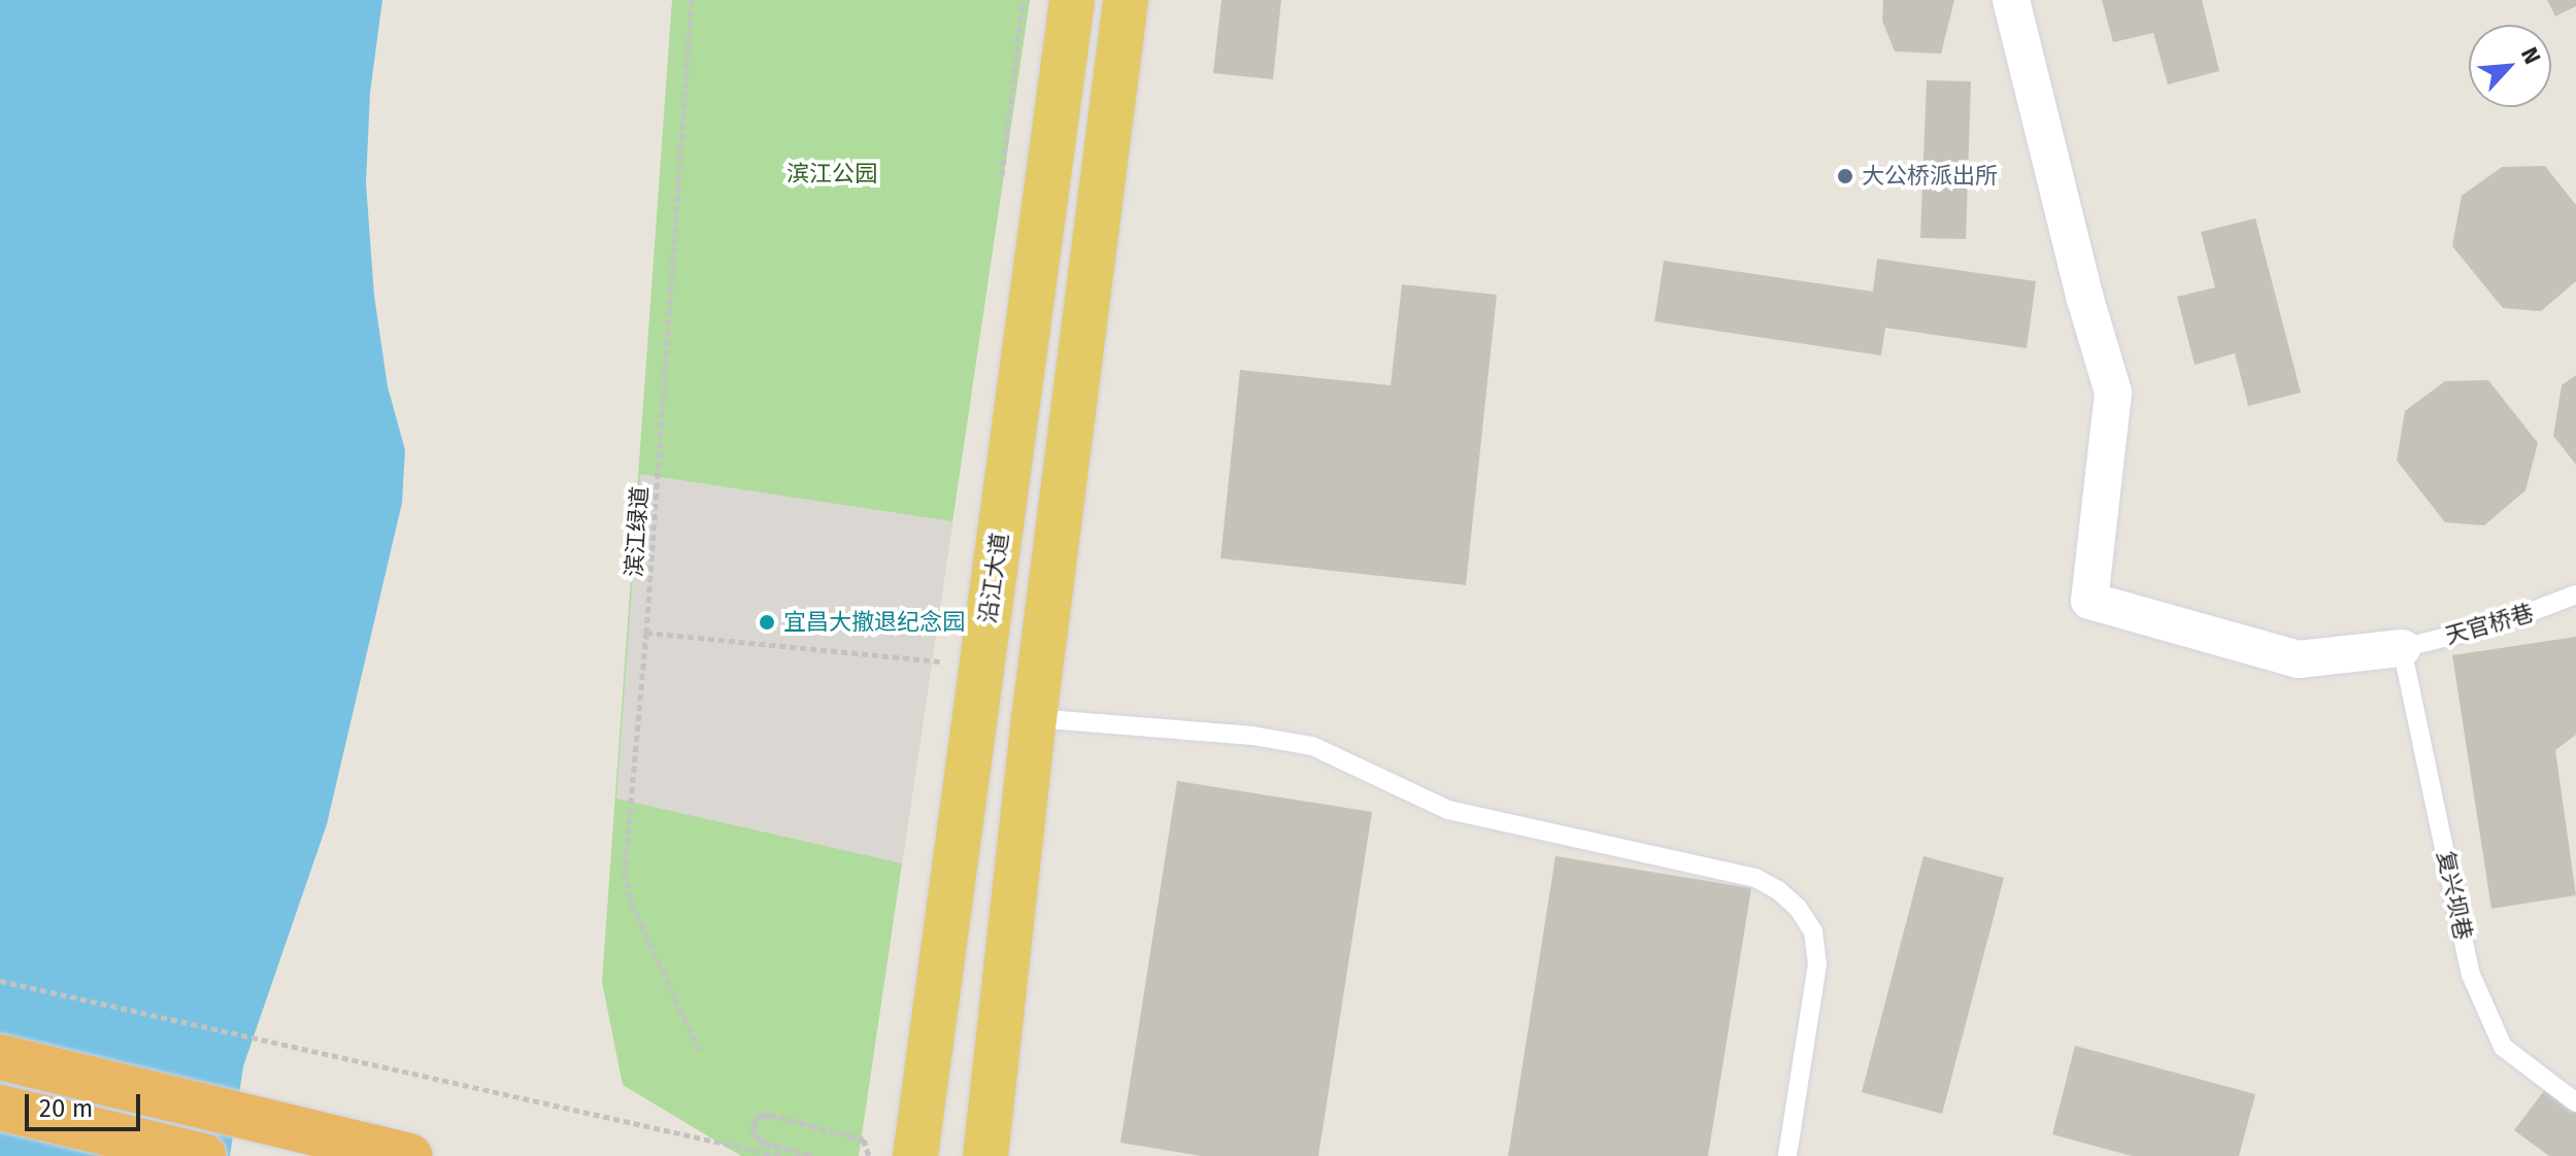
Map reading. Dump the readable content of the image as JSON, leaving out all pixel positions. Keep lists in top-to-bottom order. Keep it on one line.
{"streets":{"main road":["沿江大道"],"lane":["天官桥巷","复兴坝巷"],"path":["滨江绿道"]},"crossings":[["天官桥巷","复兴坝巷"]],"parks":["滨江公园"],"places":["大公桥派出所","宜昌大撤退纪念园"],"scale_bar":"20 m","north":"top right"}
